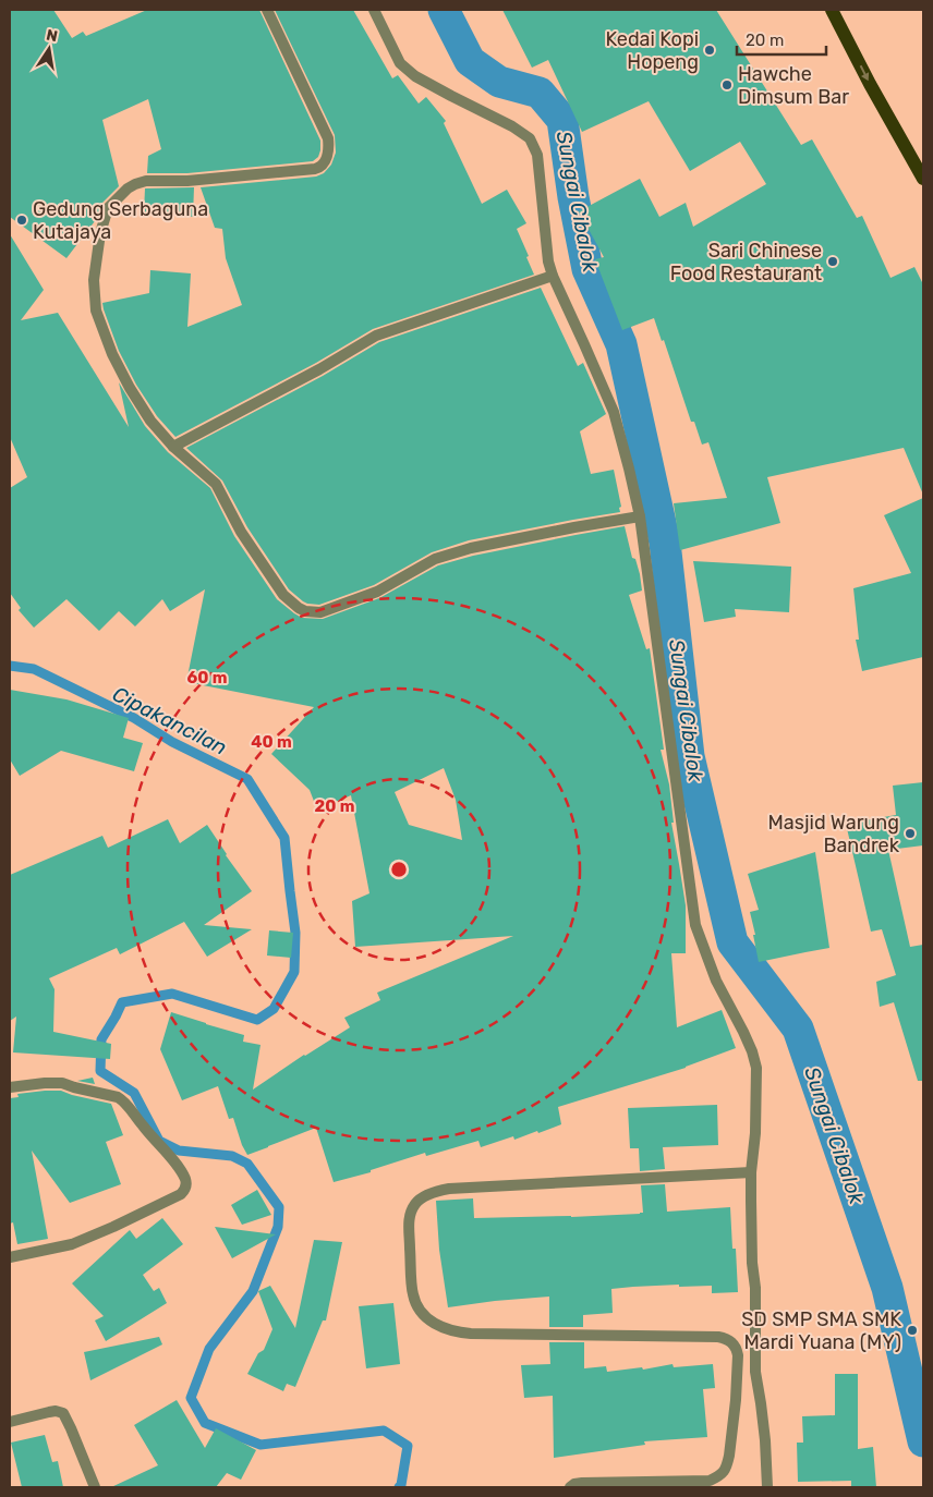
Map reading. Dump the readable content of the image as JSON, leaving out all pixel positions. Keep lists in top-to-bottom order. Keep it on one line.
{"water":["Sungai Cibalok","Cipakancilan"],"places":["Kedai Kopi Hopeng","Hawche Dimsum Bar","Gedung Serbaguna Kutajaya","Sari Chinese Food Restaurant","Masjid Warung Bandrek","SD SMP SMA SMK Mardi Yuana (MY)"],"scale_bar":"20 m","north":"top","rings":["60 m","40 m","20 m"]}
